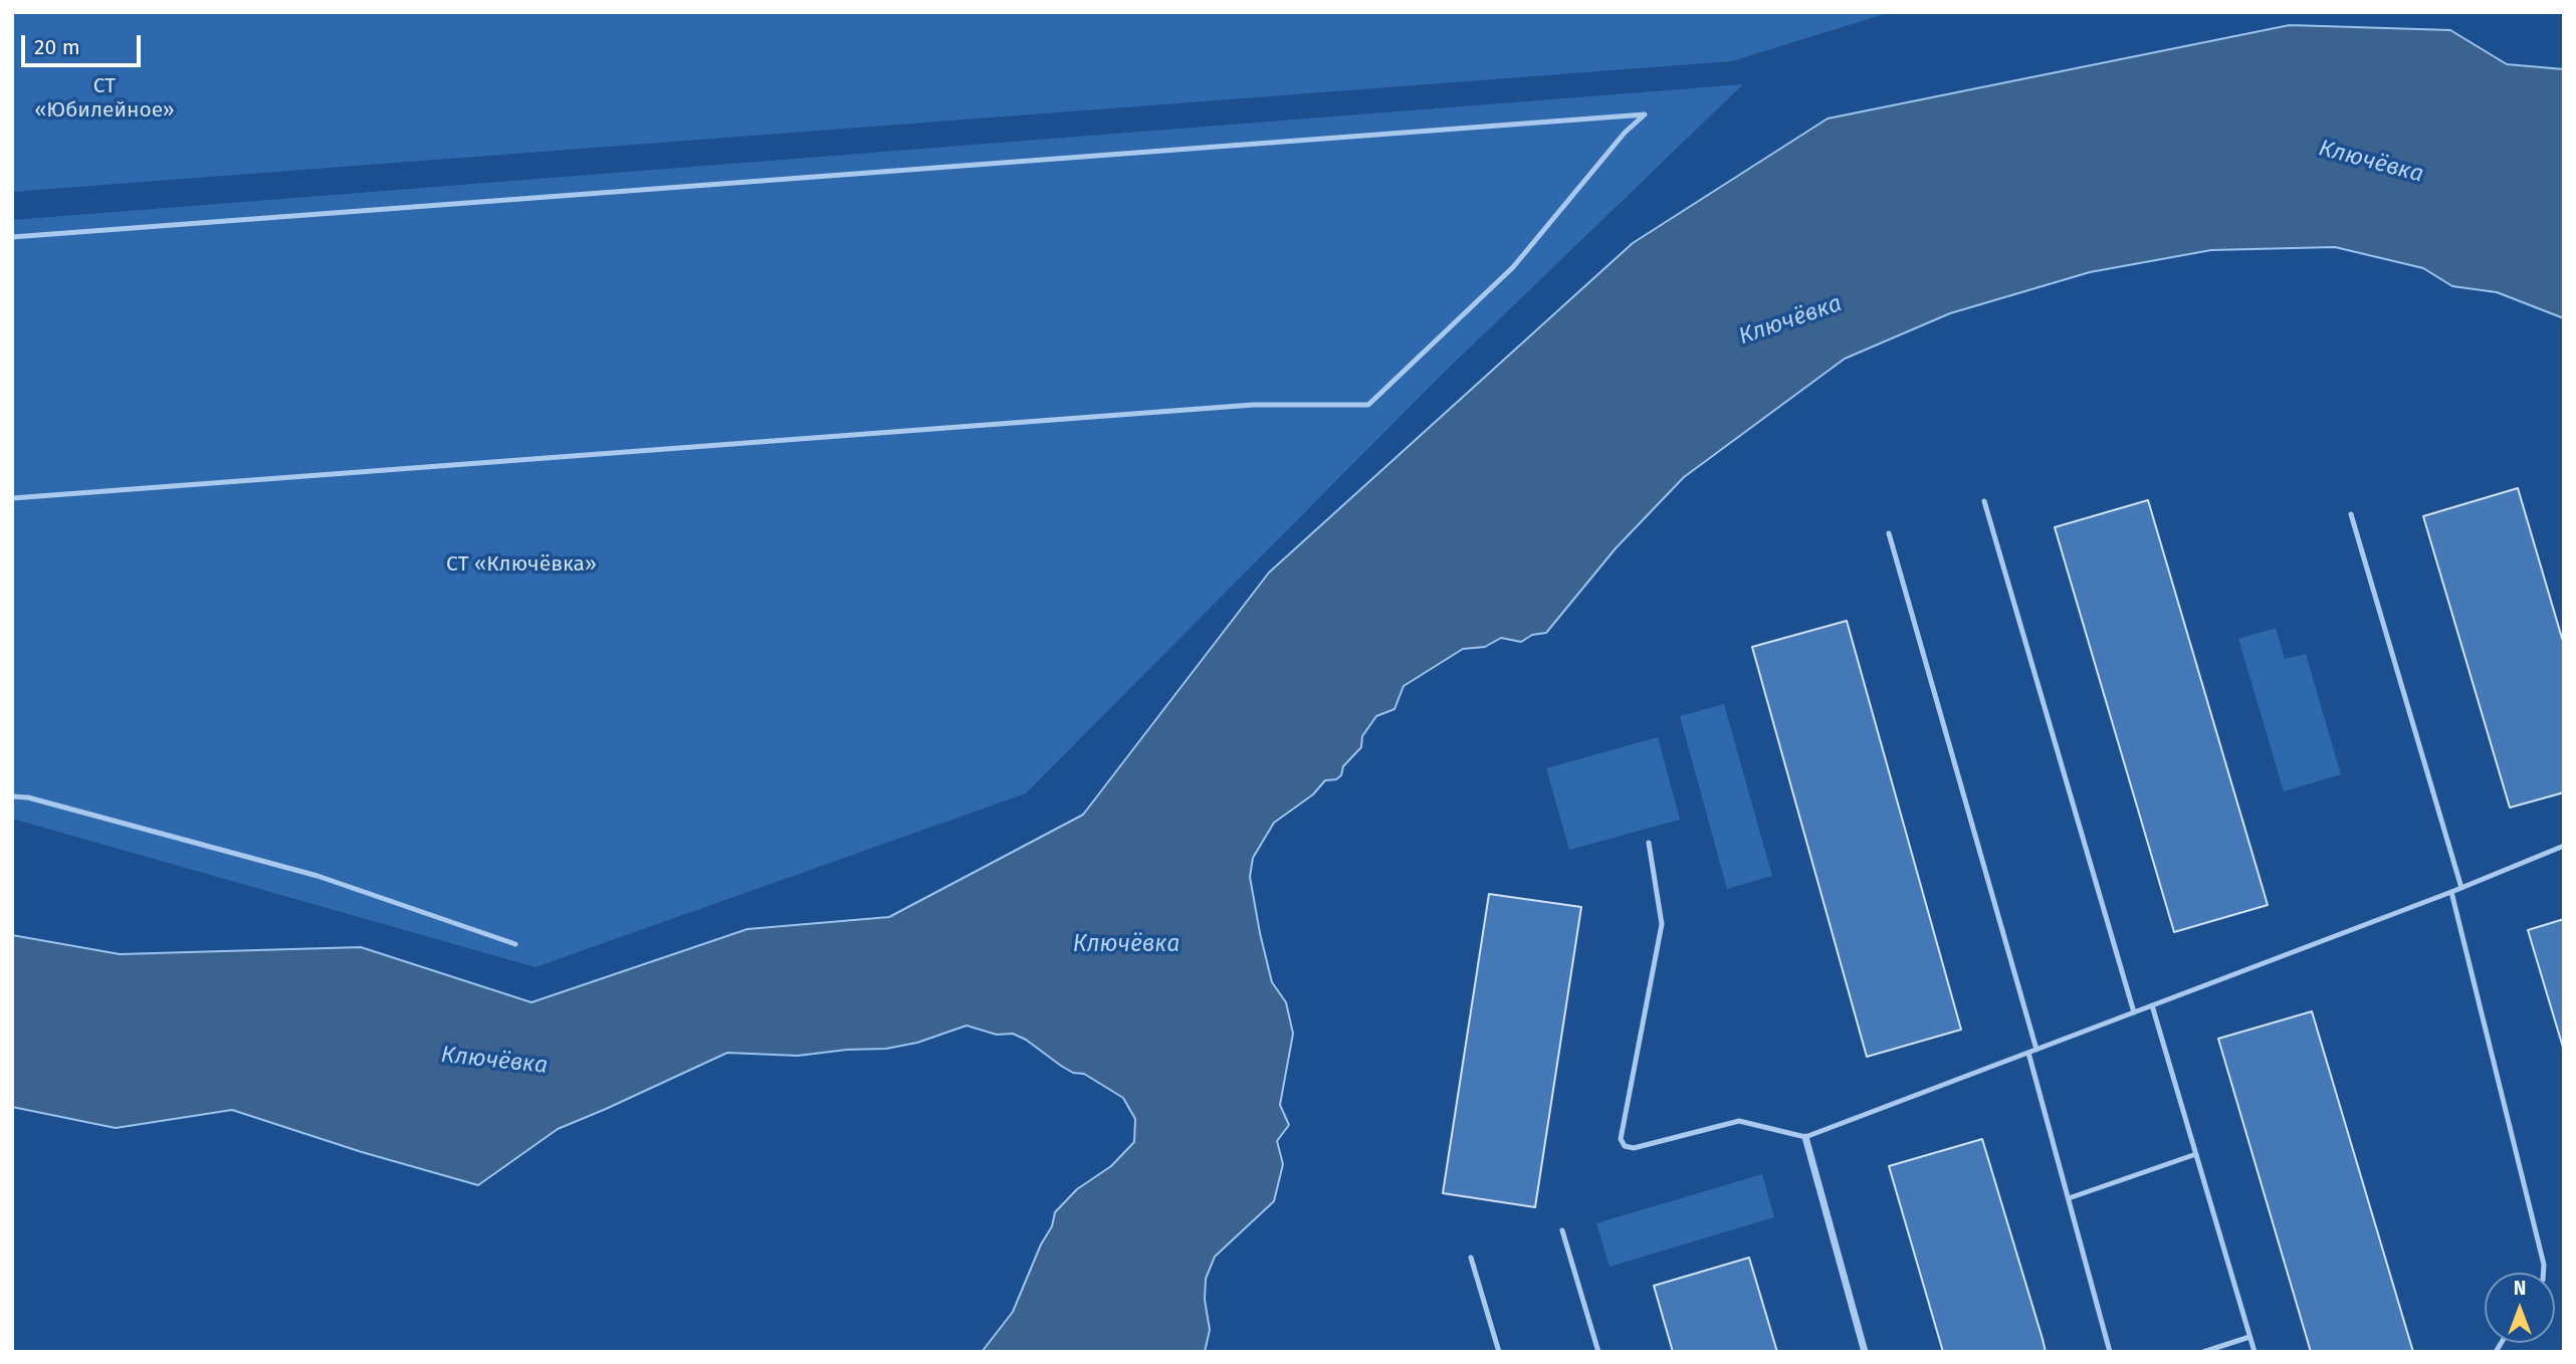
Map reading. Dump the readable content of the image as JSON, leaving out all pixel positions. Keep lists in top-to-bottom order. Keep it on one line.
{"water":["Ключёвка"],"parks":["СТ «Юбилейное»","СТ «Ключёвка»"],"scale_bar":"20 m","north":"top"}
